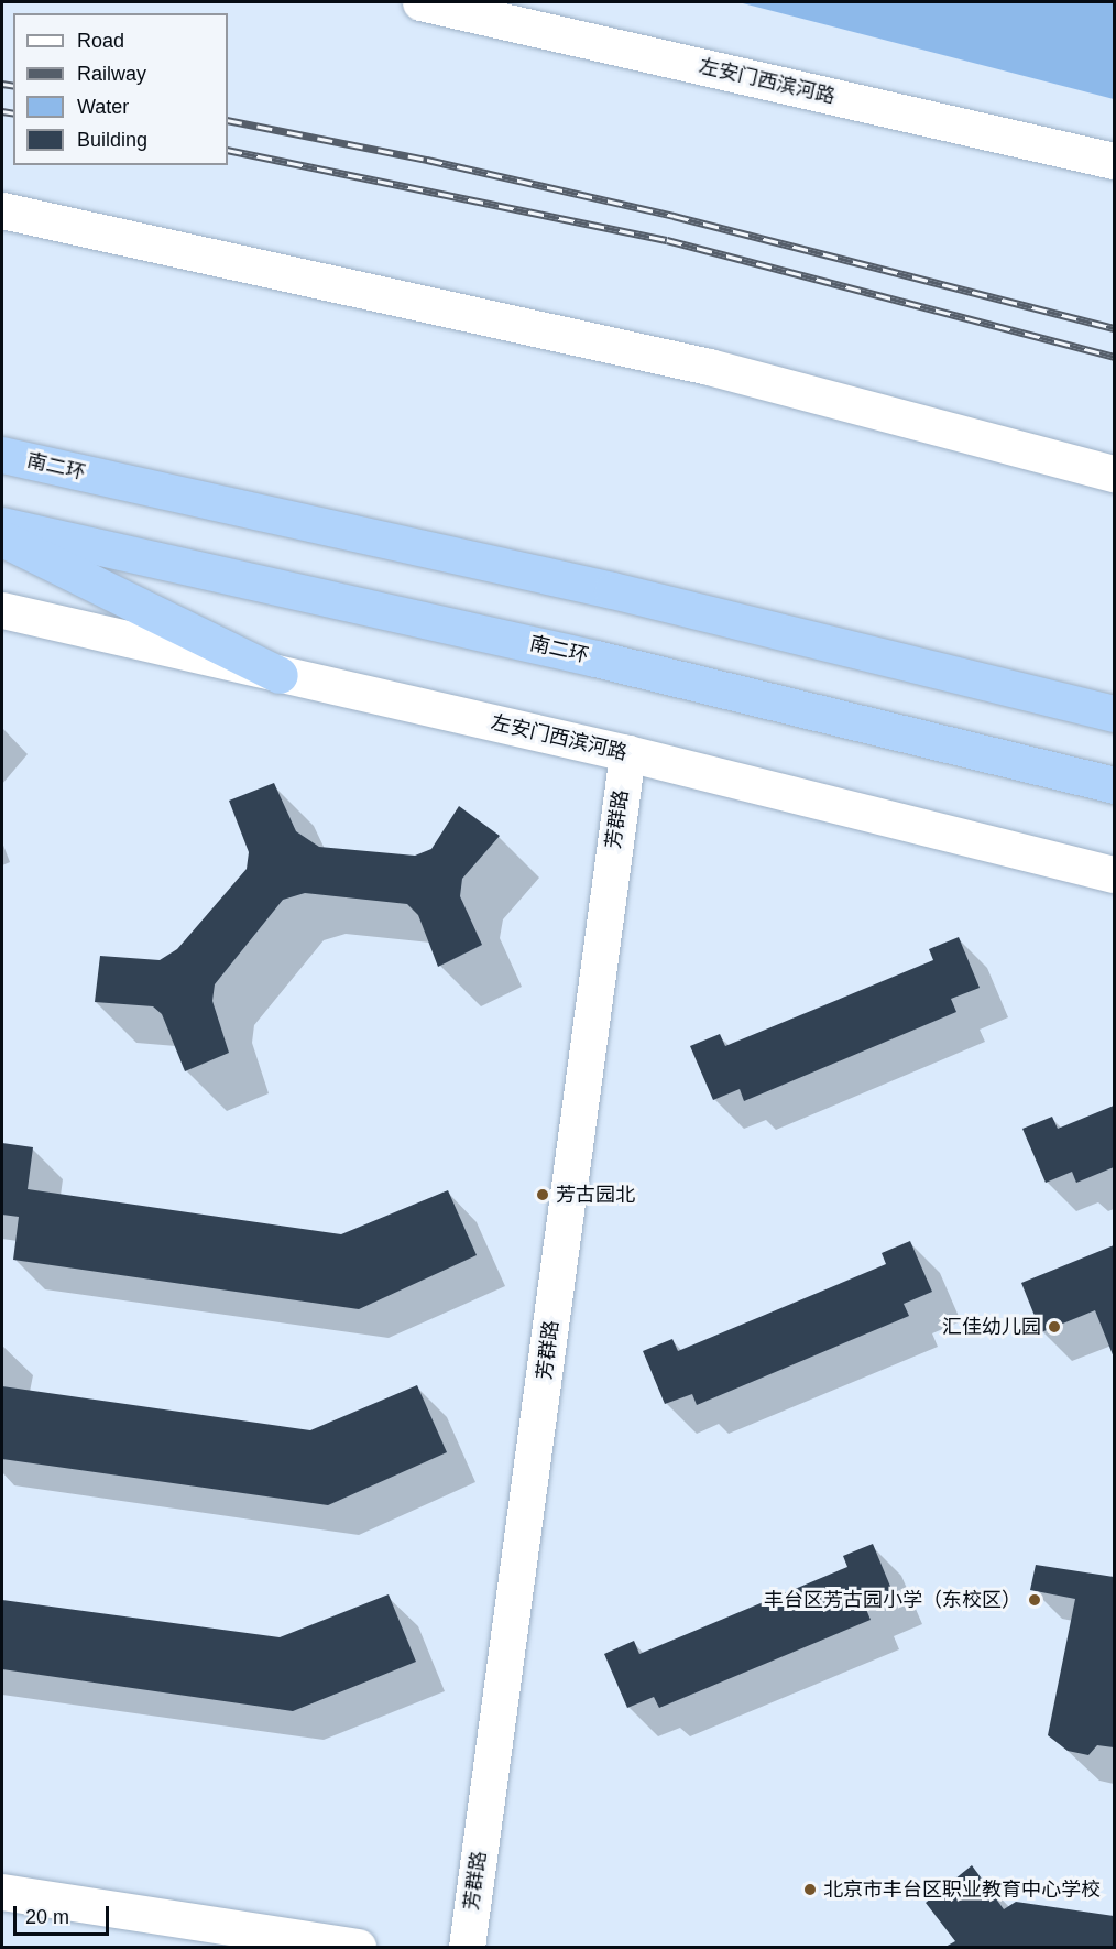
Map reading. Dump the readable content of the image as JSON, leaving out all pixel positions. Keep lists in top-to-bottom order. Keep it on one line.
{"streets":{"highway":["南二环"],"street":["左安门西滨河路","芳群路"]},"crossings":[["左安门西滨河路","芳群路"]],"places":["芳古园北","汇佳幼儿园","丰台区芳古园小学（东校区）","北京市丰台区职业教育中心学校"],"legend":["Road","Railway","Water","Building"],"scale_bar":"20 m"}
